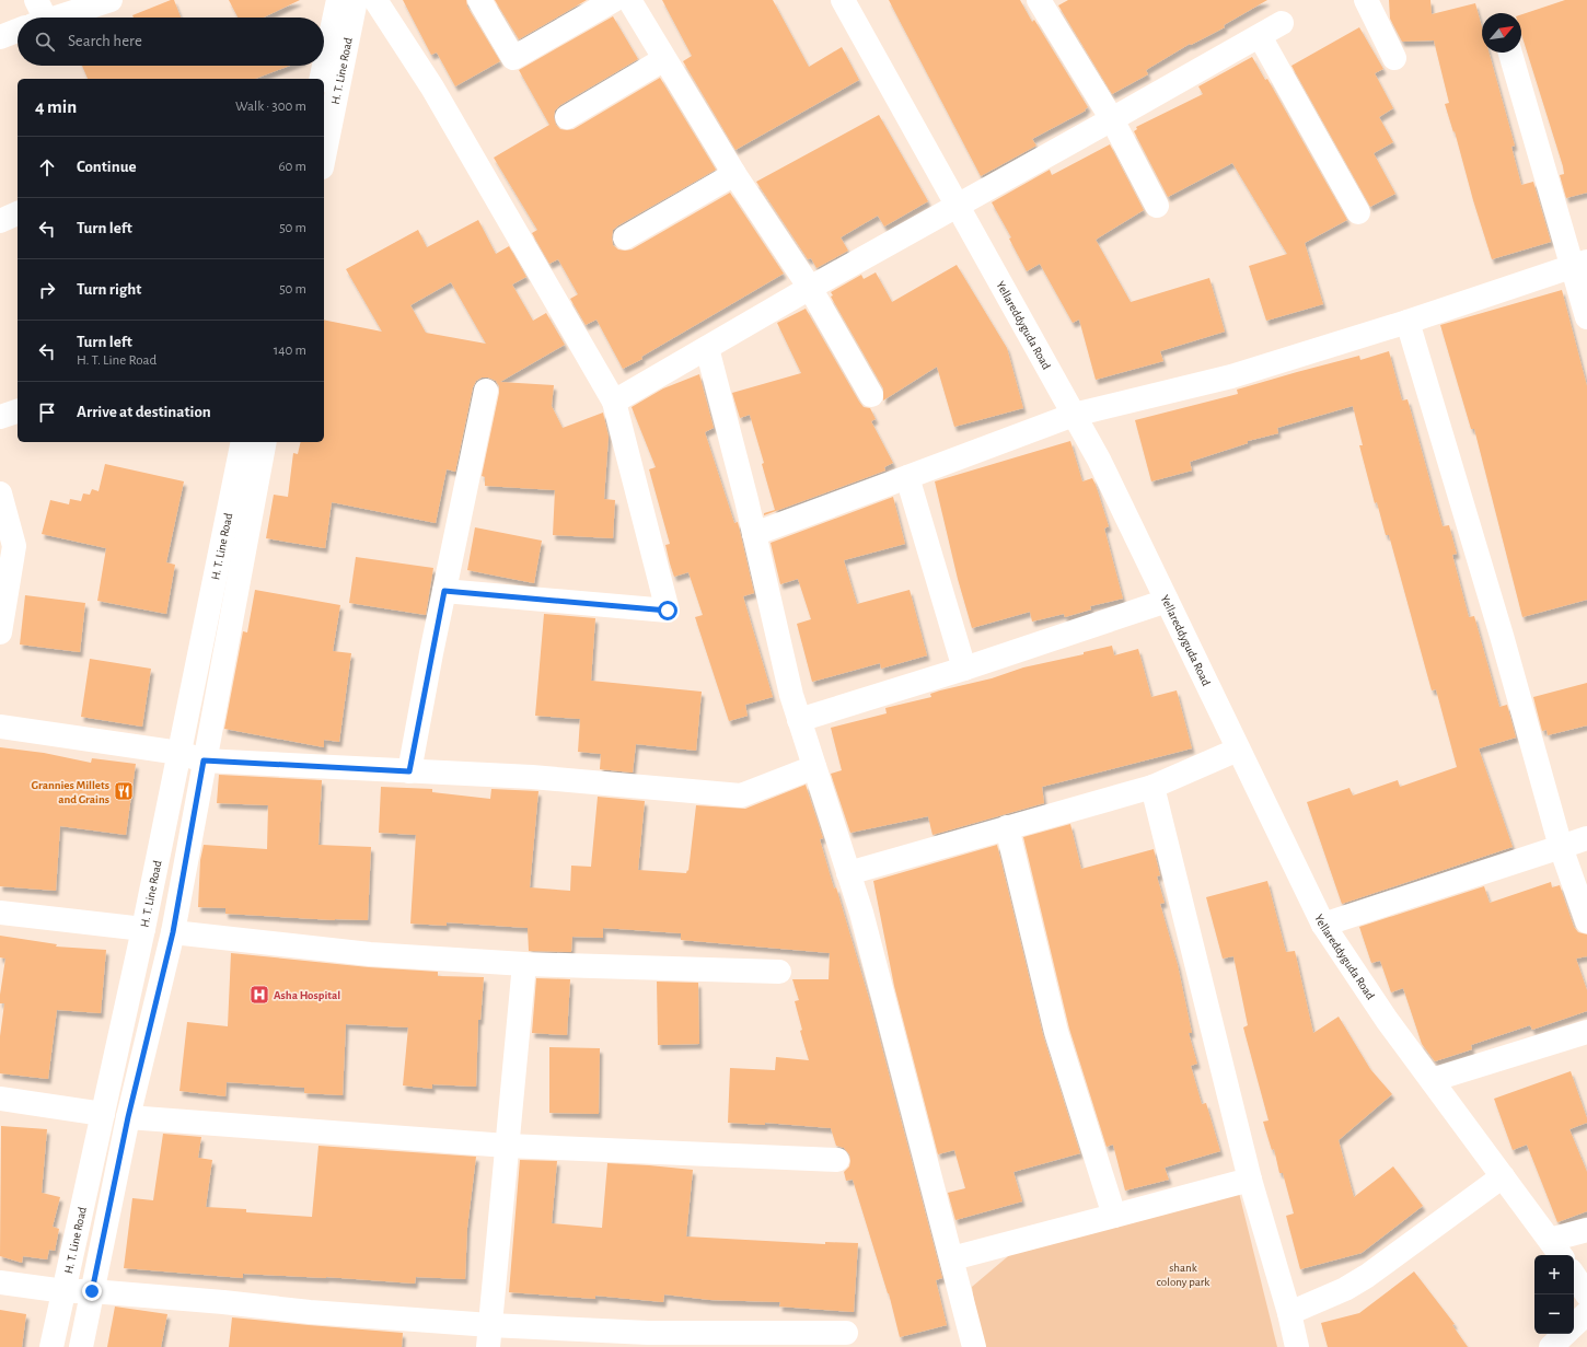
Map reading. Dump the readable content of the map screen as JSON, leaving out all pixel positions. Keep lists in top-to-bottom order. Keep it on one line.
{"streets":{"street":["H. T. Line Road","Yellareddyguda Road"]},"parks":["shank colony park"],"places":{"restaurant":["Grannies Millets and Grains"],"hospital":["Asha Hospital"]},"north":"top right","page":{"search":"Search here","heading":["4 min","Walk · 300 m"],"list":[["Continue","60 m"],["Turn left","50 m"],["Turn right","50 m"],["Turn left","H. T. Line Road","140 m"],"Arrive at destination"],"map_buttons":["+","−"]}}
